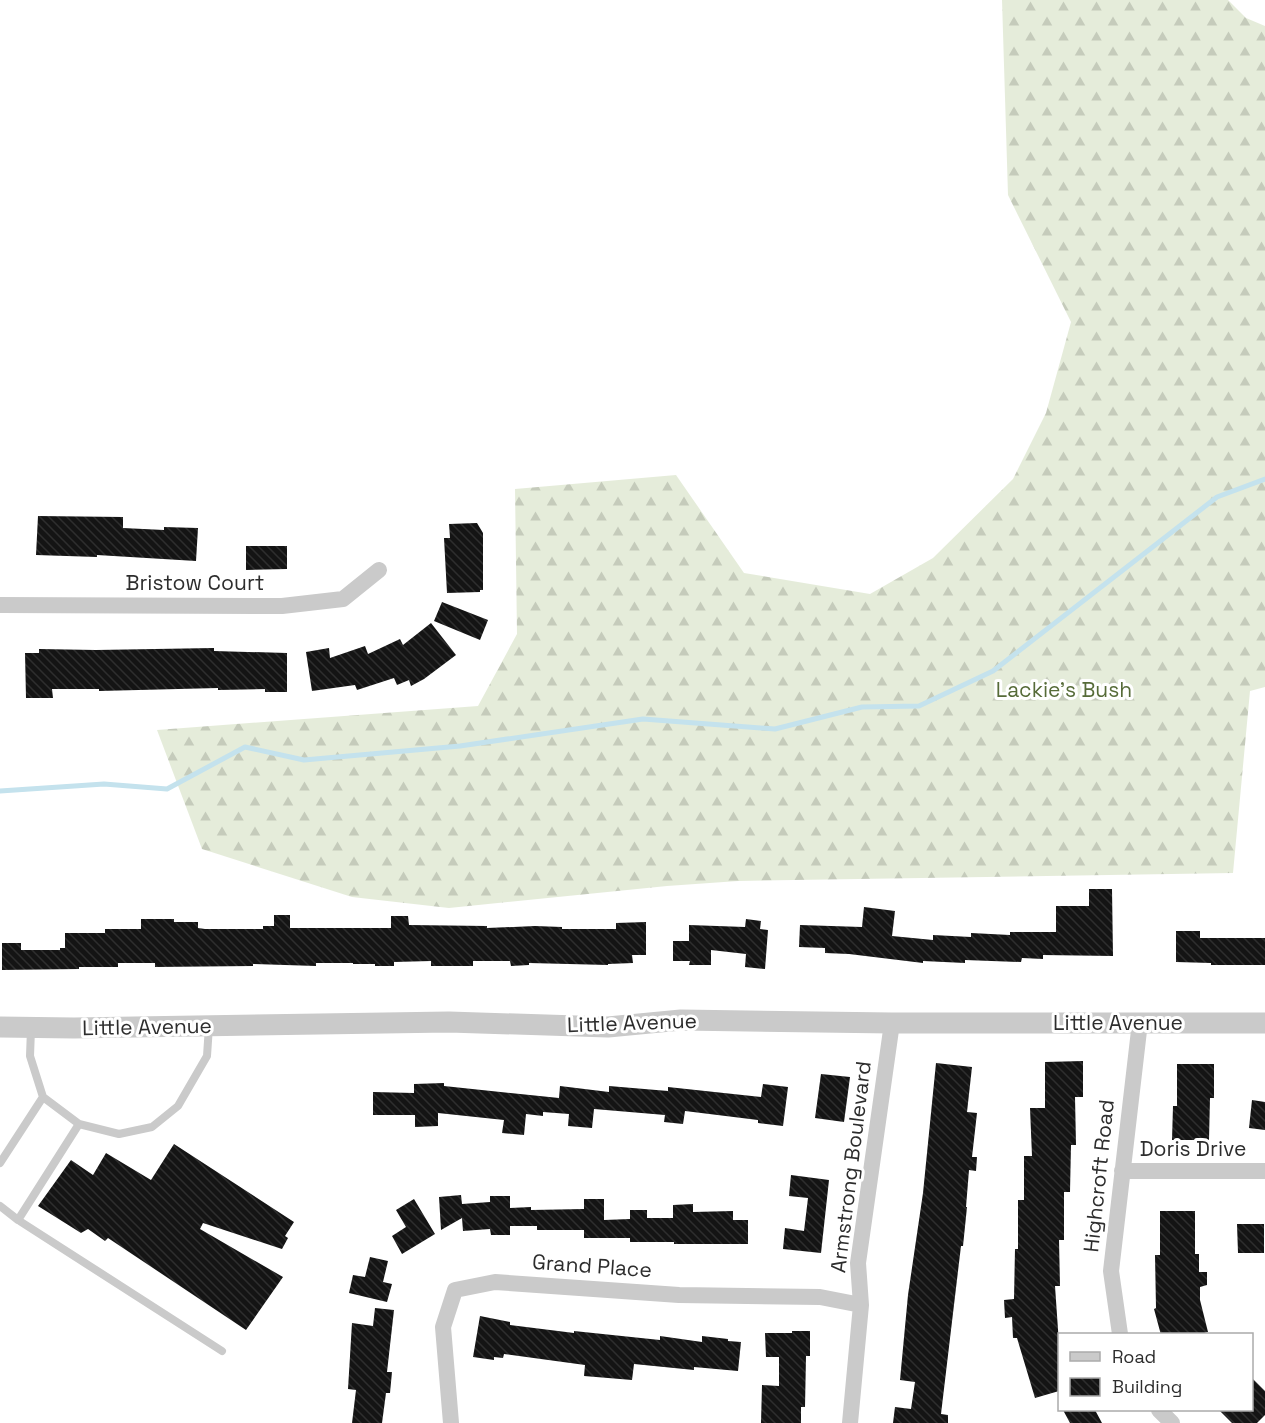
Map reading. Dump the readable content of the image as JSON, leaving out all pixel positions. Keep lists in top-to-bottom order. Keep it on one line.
{"streets":{"street":["Bristow Court","Little Avenue","Doris Drive","Armstrong Boulevard","Highcroft Road","Grand Place"]},"crossings":[["Little Avenue","Armstrong Boulevard"],["Little Avenue","Highcroft Road"],["Doris Drive","Highcroft Road"],["Armstrong Boulevard","Grand Place"]],"parks":["Lackie's Bush"],"legend":["Road","Building"]}
